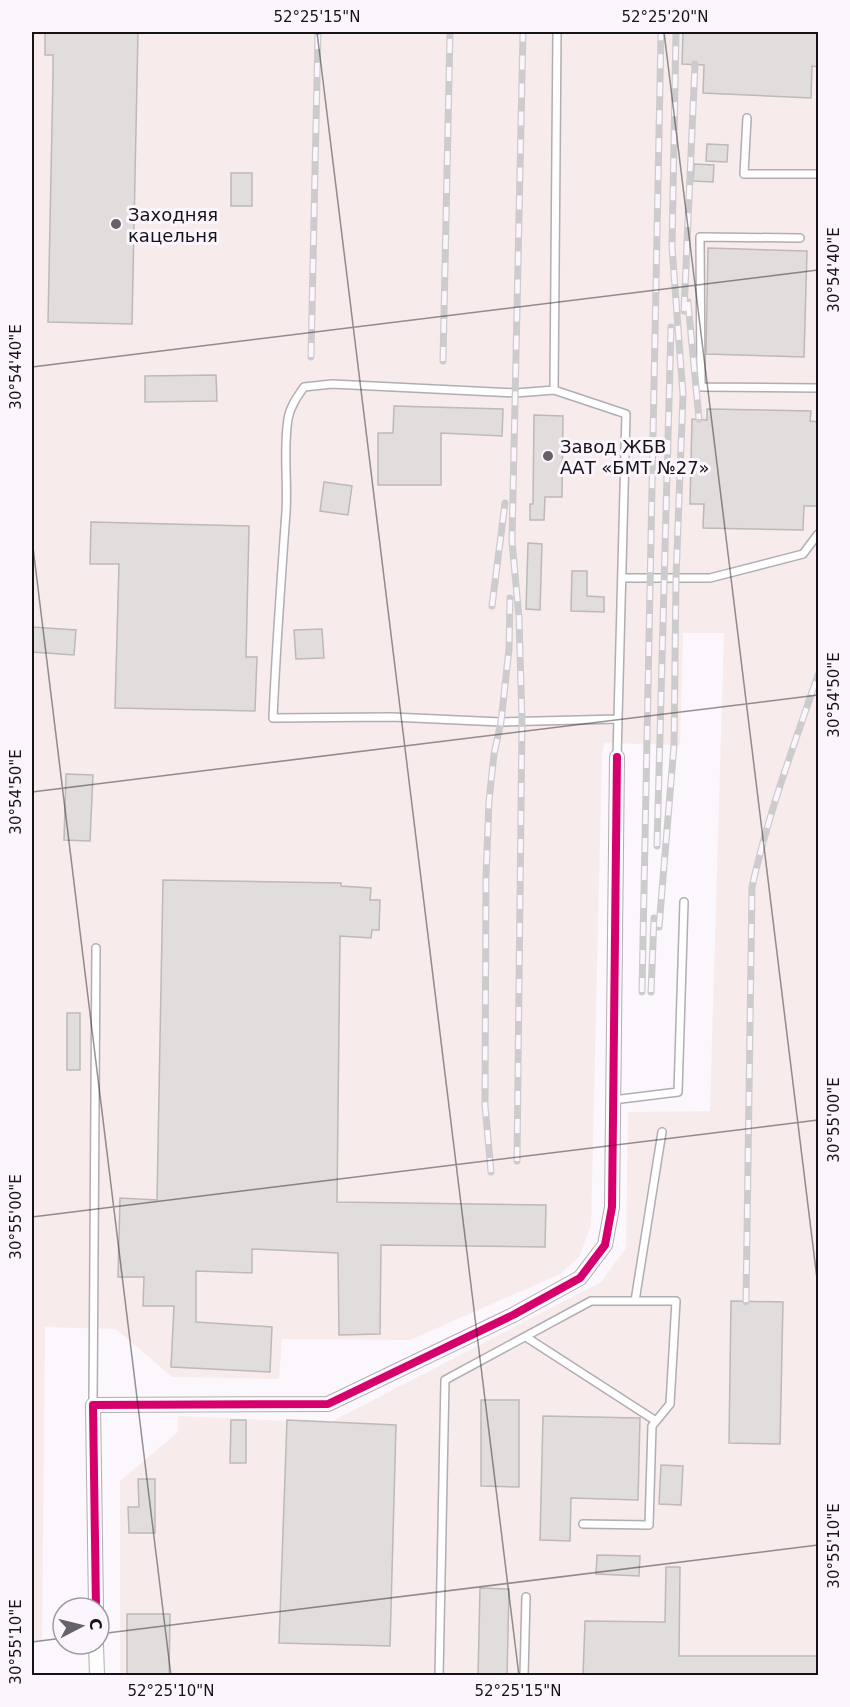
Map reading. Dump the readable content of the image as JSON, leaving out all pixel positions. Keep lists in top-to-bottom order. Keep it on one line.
{"places":["Заходняя кацельня","Завод ЖБВ ААТ «БМТ №27»"],"north":"right","coordinates":["52°25'15\"N","52°25'20\"N","30°54'40\"E","30°54'50\"E","30°55'00\"E","30°55'10\"E","52°25'10\"N"]}
